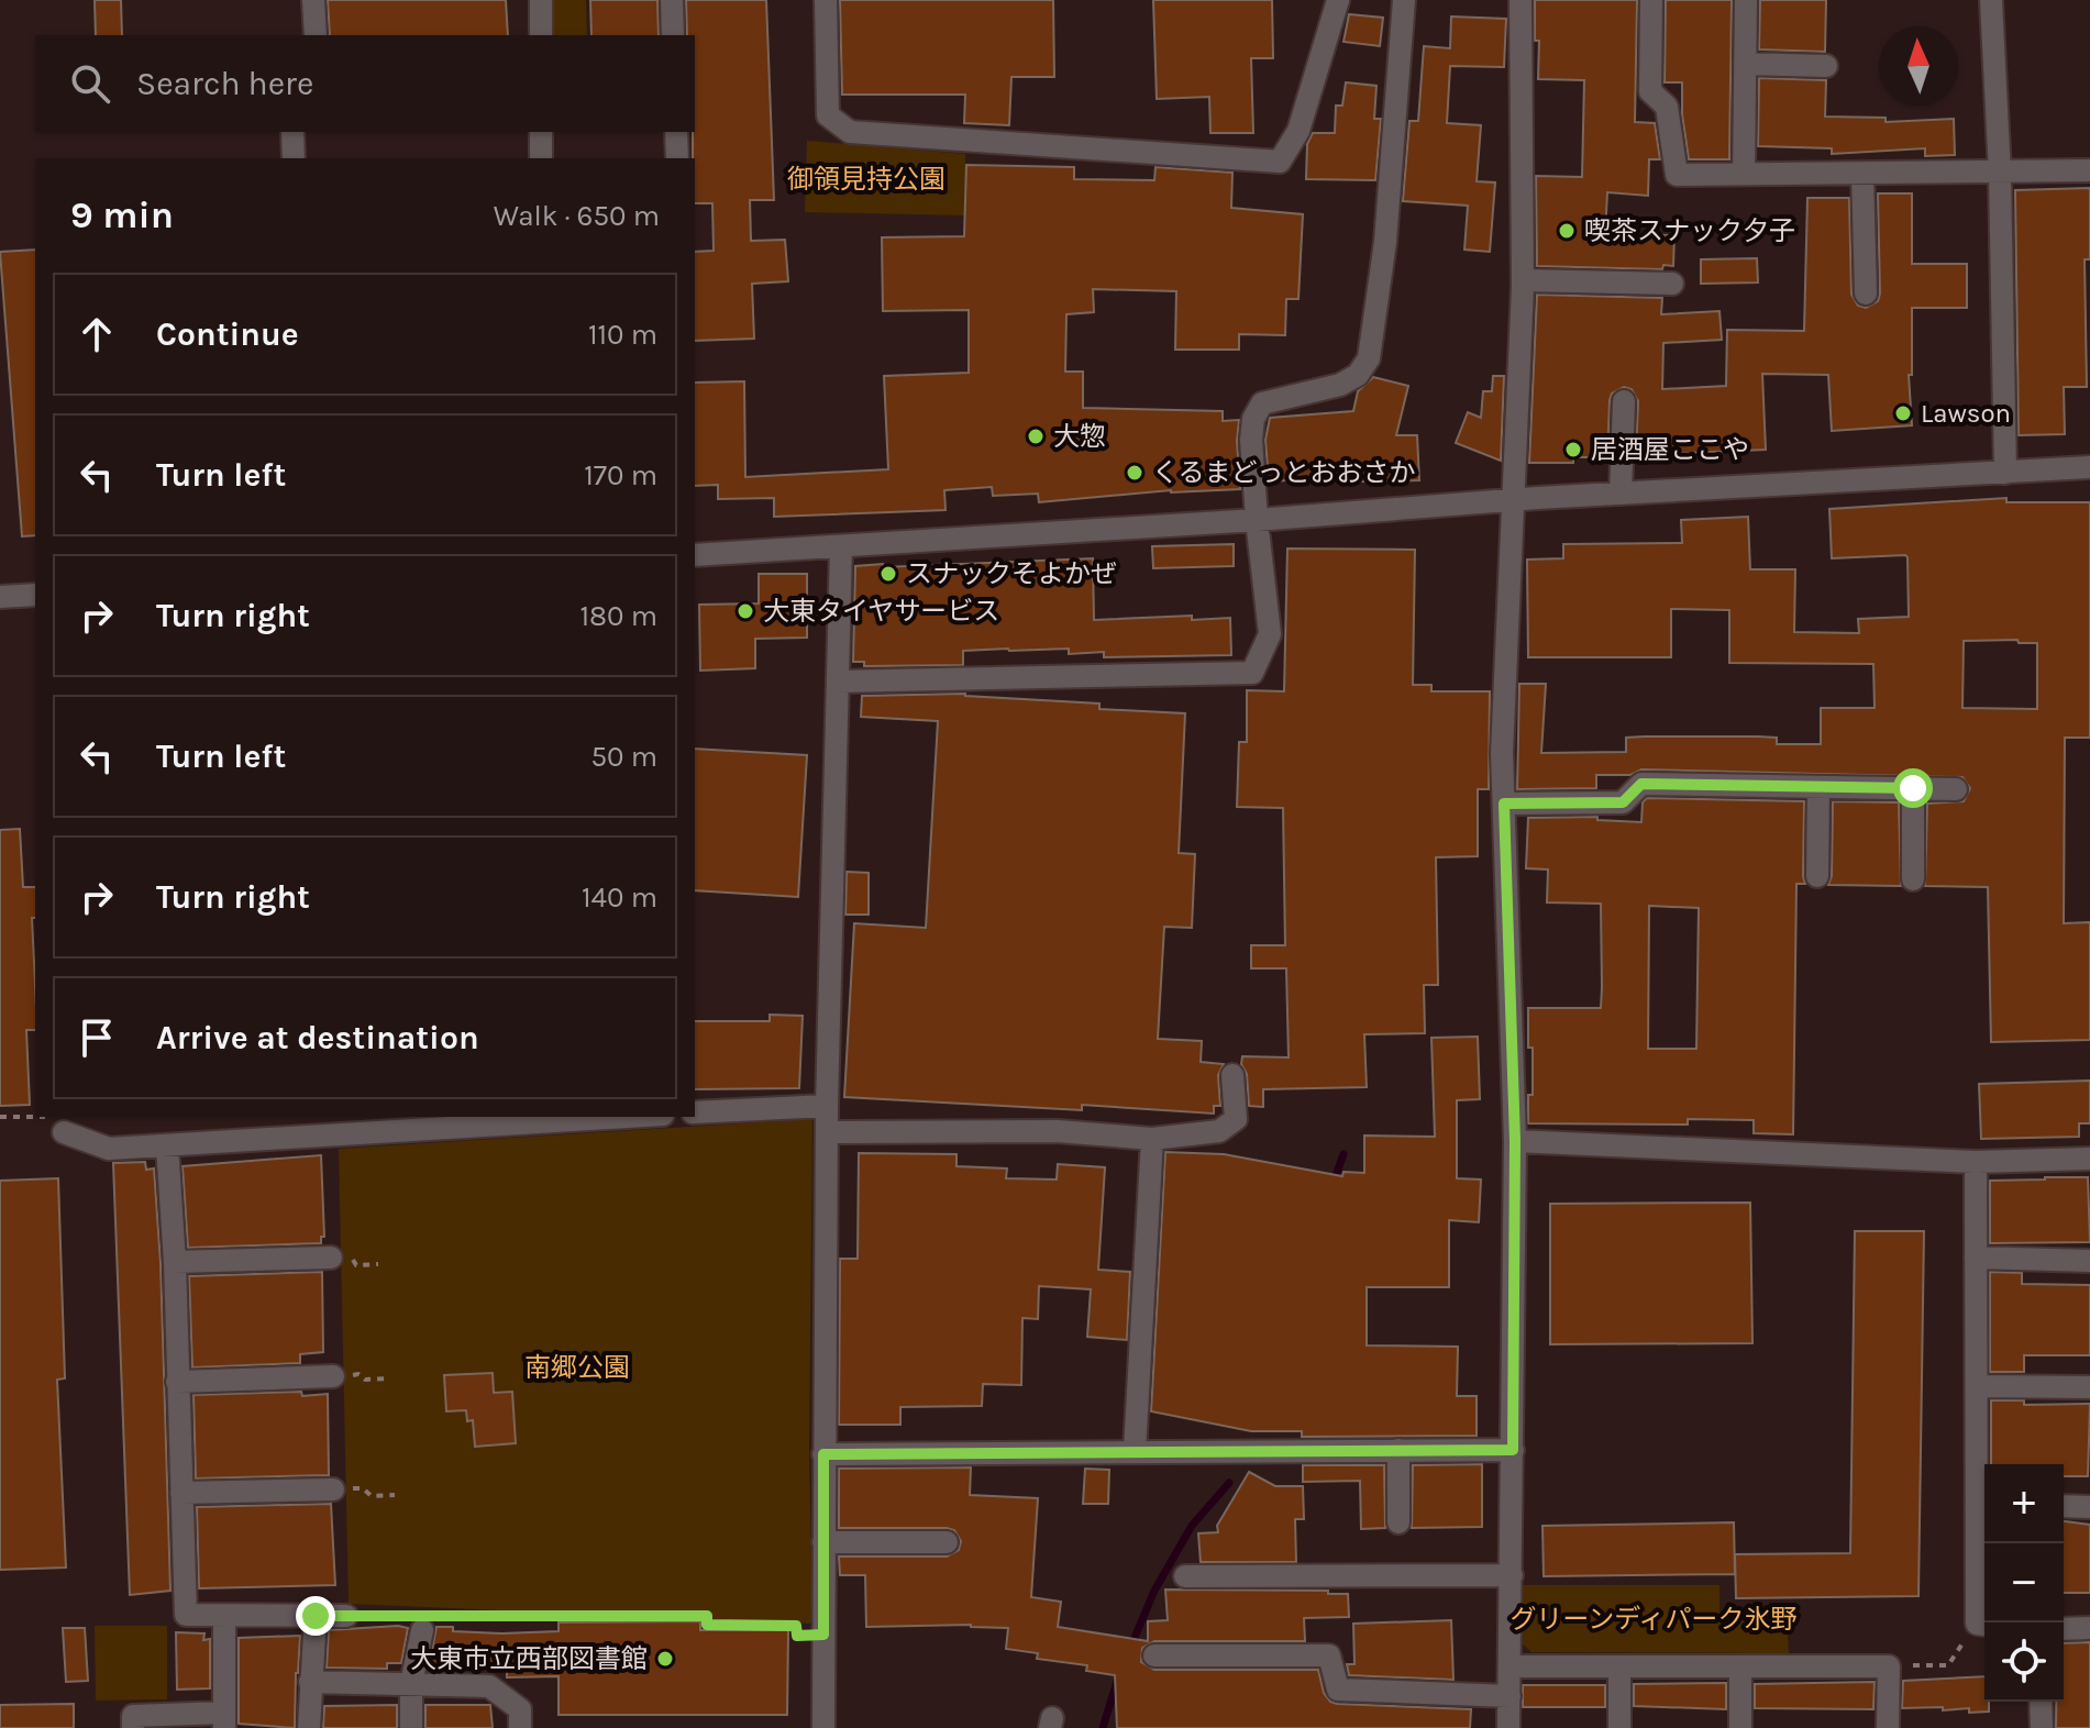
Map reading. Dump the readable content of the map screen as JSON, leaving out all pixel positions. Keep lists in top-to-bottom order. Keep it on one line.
{"parks":["御領見持公園","南郷公園","グリーンディパーク氷野"],"places":["喫茶スナック夕子","Lawson","大惣","居酒屋ここや","くるまどっとおおさか","スナックそよかぜ","大東タイヤサービス","大東市立西部図書館"],"north":"top","page":{"search":"Search here","heading":["9 min","Walk · 650 m"],"list":[["Continue","110 m"],["Turn left","170 m"],["Turn right","180 m"],["Turn left","50 m"],["Turn right","140 m"],"Arrive at destination"],"map_buttons":["+","−"]}}
